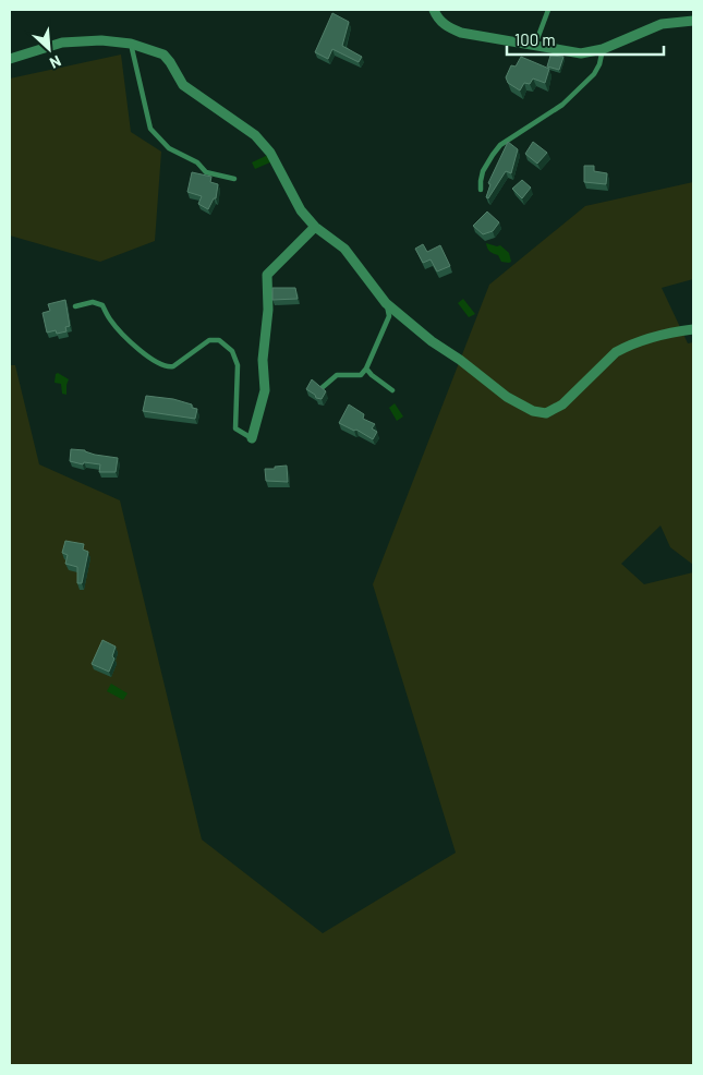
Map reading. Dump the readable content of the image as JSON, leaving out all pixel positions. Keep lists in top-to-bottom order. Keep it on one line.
{"scale_bar":"100 m","north":"bottom right"}
